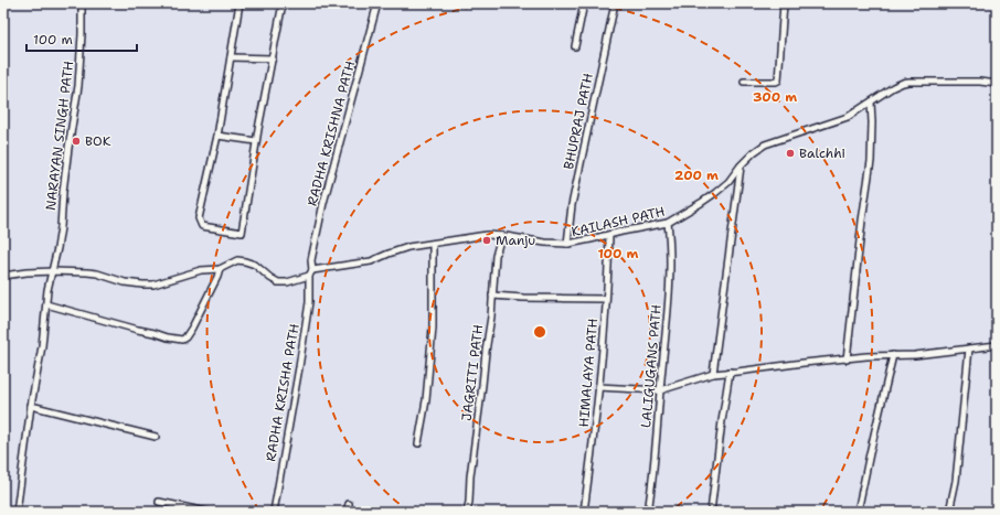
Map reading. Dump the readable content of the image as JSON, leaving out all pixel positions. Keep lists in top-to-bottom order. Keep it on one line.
{"streets":{"street":["BHUPRAJ PATH","RADHA KRISHNA PATH","NARAYAN SINGH PATH","KAILASH PATH","LALIGUGANS PATH","JAGRITI PATH","HIMALAYA PATH","RADHA KRISHA PATH"]},"crossings":[["BHUPRAJ PATH","KAILASH PATH"],["RADHA KRISHNA PATH","KAILASH PATH"],["RADHA KRISHNA PATH","RADHA KRISHA PATH"],["NARAYAN SINGH PATH","KAILASH PATH"],["KAILASH PATH","LALIGUGANS PATH"],["KAILASH PATH","JAGRITI PATH"],["KAILASH PATH","HIMALAYA PATH"],["KAILASH PATH","RADHA KRISHA PATH"]],"places":["BOK","Balchhi","Manju"],"scale_bar":"100 m","rings":["300 m","200 m","100 m"]}
